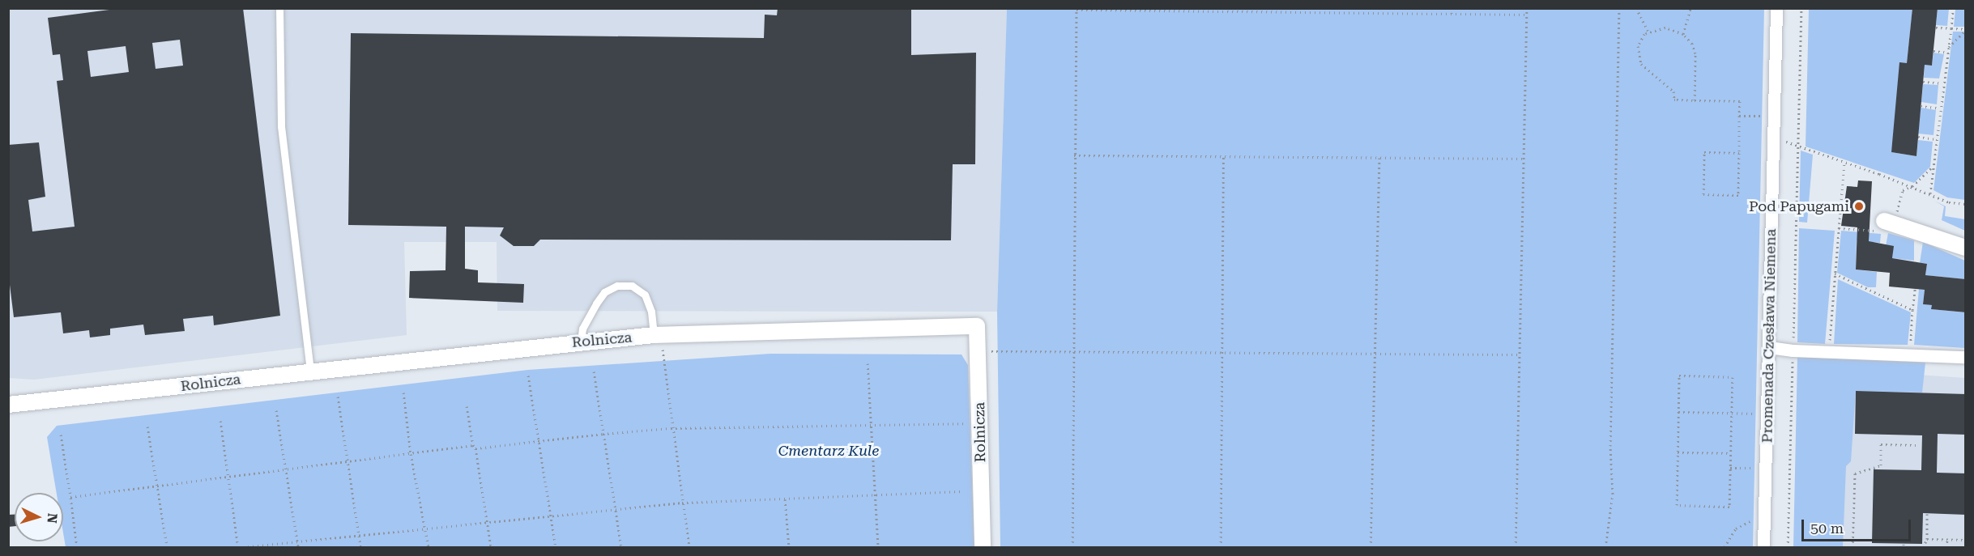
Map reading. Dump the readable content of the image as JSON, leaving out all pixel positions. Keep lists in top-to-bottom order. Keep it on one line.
{"streets":{"street":["Promenada Czesława Niemena","Rolnicza"]},"parks":["Cmentarz Kule"],"places":["Pod Papugami"],"scale_bar":"50 m","north":"right"}
